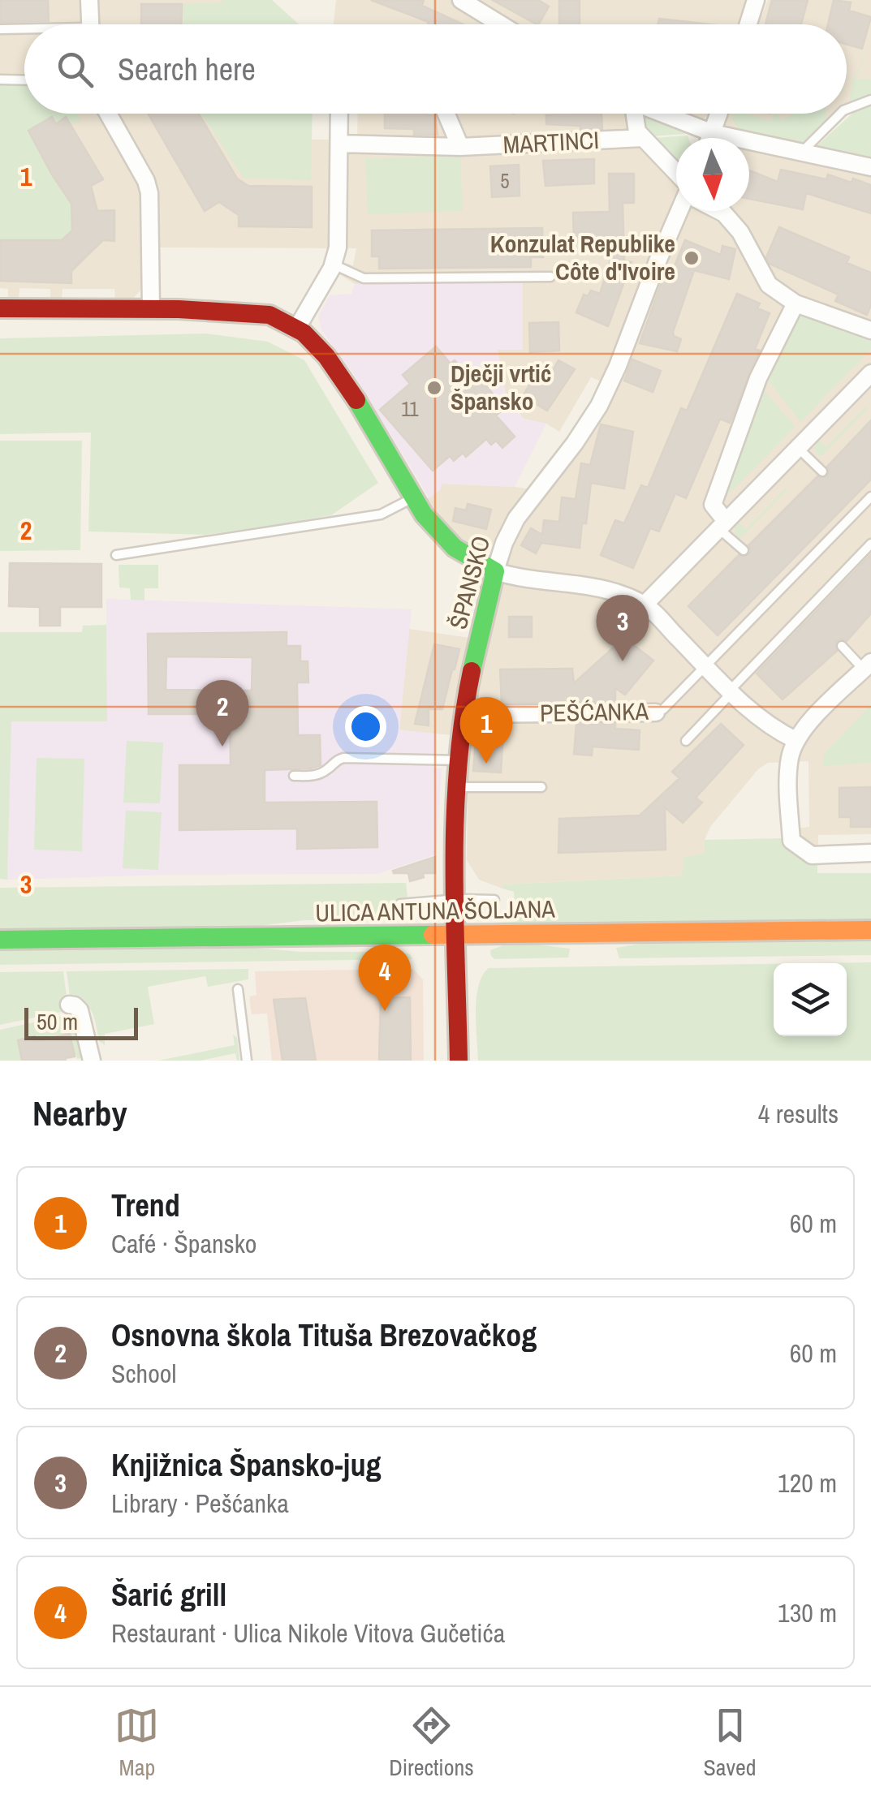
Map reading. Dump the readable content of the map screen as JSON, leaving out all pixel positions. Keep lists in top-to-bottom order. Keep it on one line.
{"streets":{"street":["MARTINCI","ŠPANSKO","PEŠĆANKA","ULICA ANTUNA ŠOLJANA"]},"crossings":[["ŠPANSKO","PEŠĆANKA"],["ŠPANSKO","ULICA ANTUNA ŠOLJANA"]],"places":["Konzulat Republike Côte d'Ivoire","Dječji vrtić Špansko"],"house_numbers":["5","11"],"scale_bar":"50 m","north":"bottom","page":{"search":"Search here","pins":["3","2","1","4"],"scale":"50 m","heading":["Nearby","4 results"],"list":[{"mark":"1","name":"Trend","note":"Café · Špansko","value":"60 m"},{"mark":"2","name":"Osnovna škola Tituša Brezovačkog","note":"School","value":"60 m"},{"mark":"3","name":"Knjižnica Špansko-jug","note":"Library · Pešćanka","value":"120 m"},{"mark":"4","name":"Šarić grill","note":"Restaurant · Ulica Nikole Vitova Gučetića","value":"130 m"}],"nav":["Map","Directions","Saved"]},"grid":{"rows":["1","2","3"]}}
